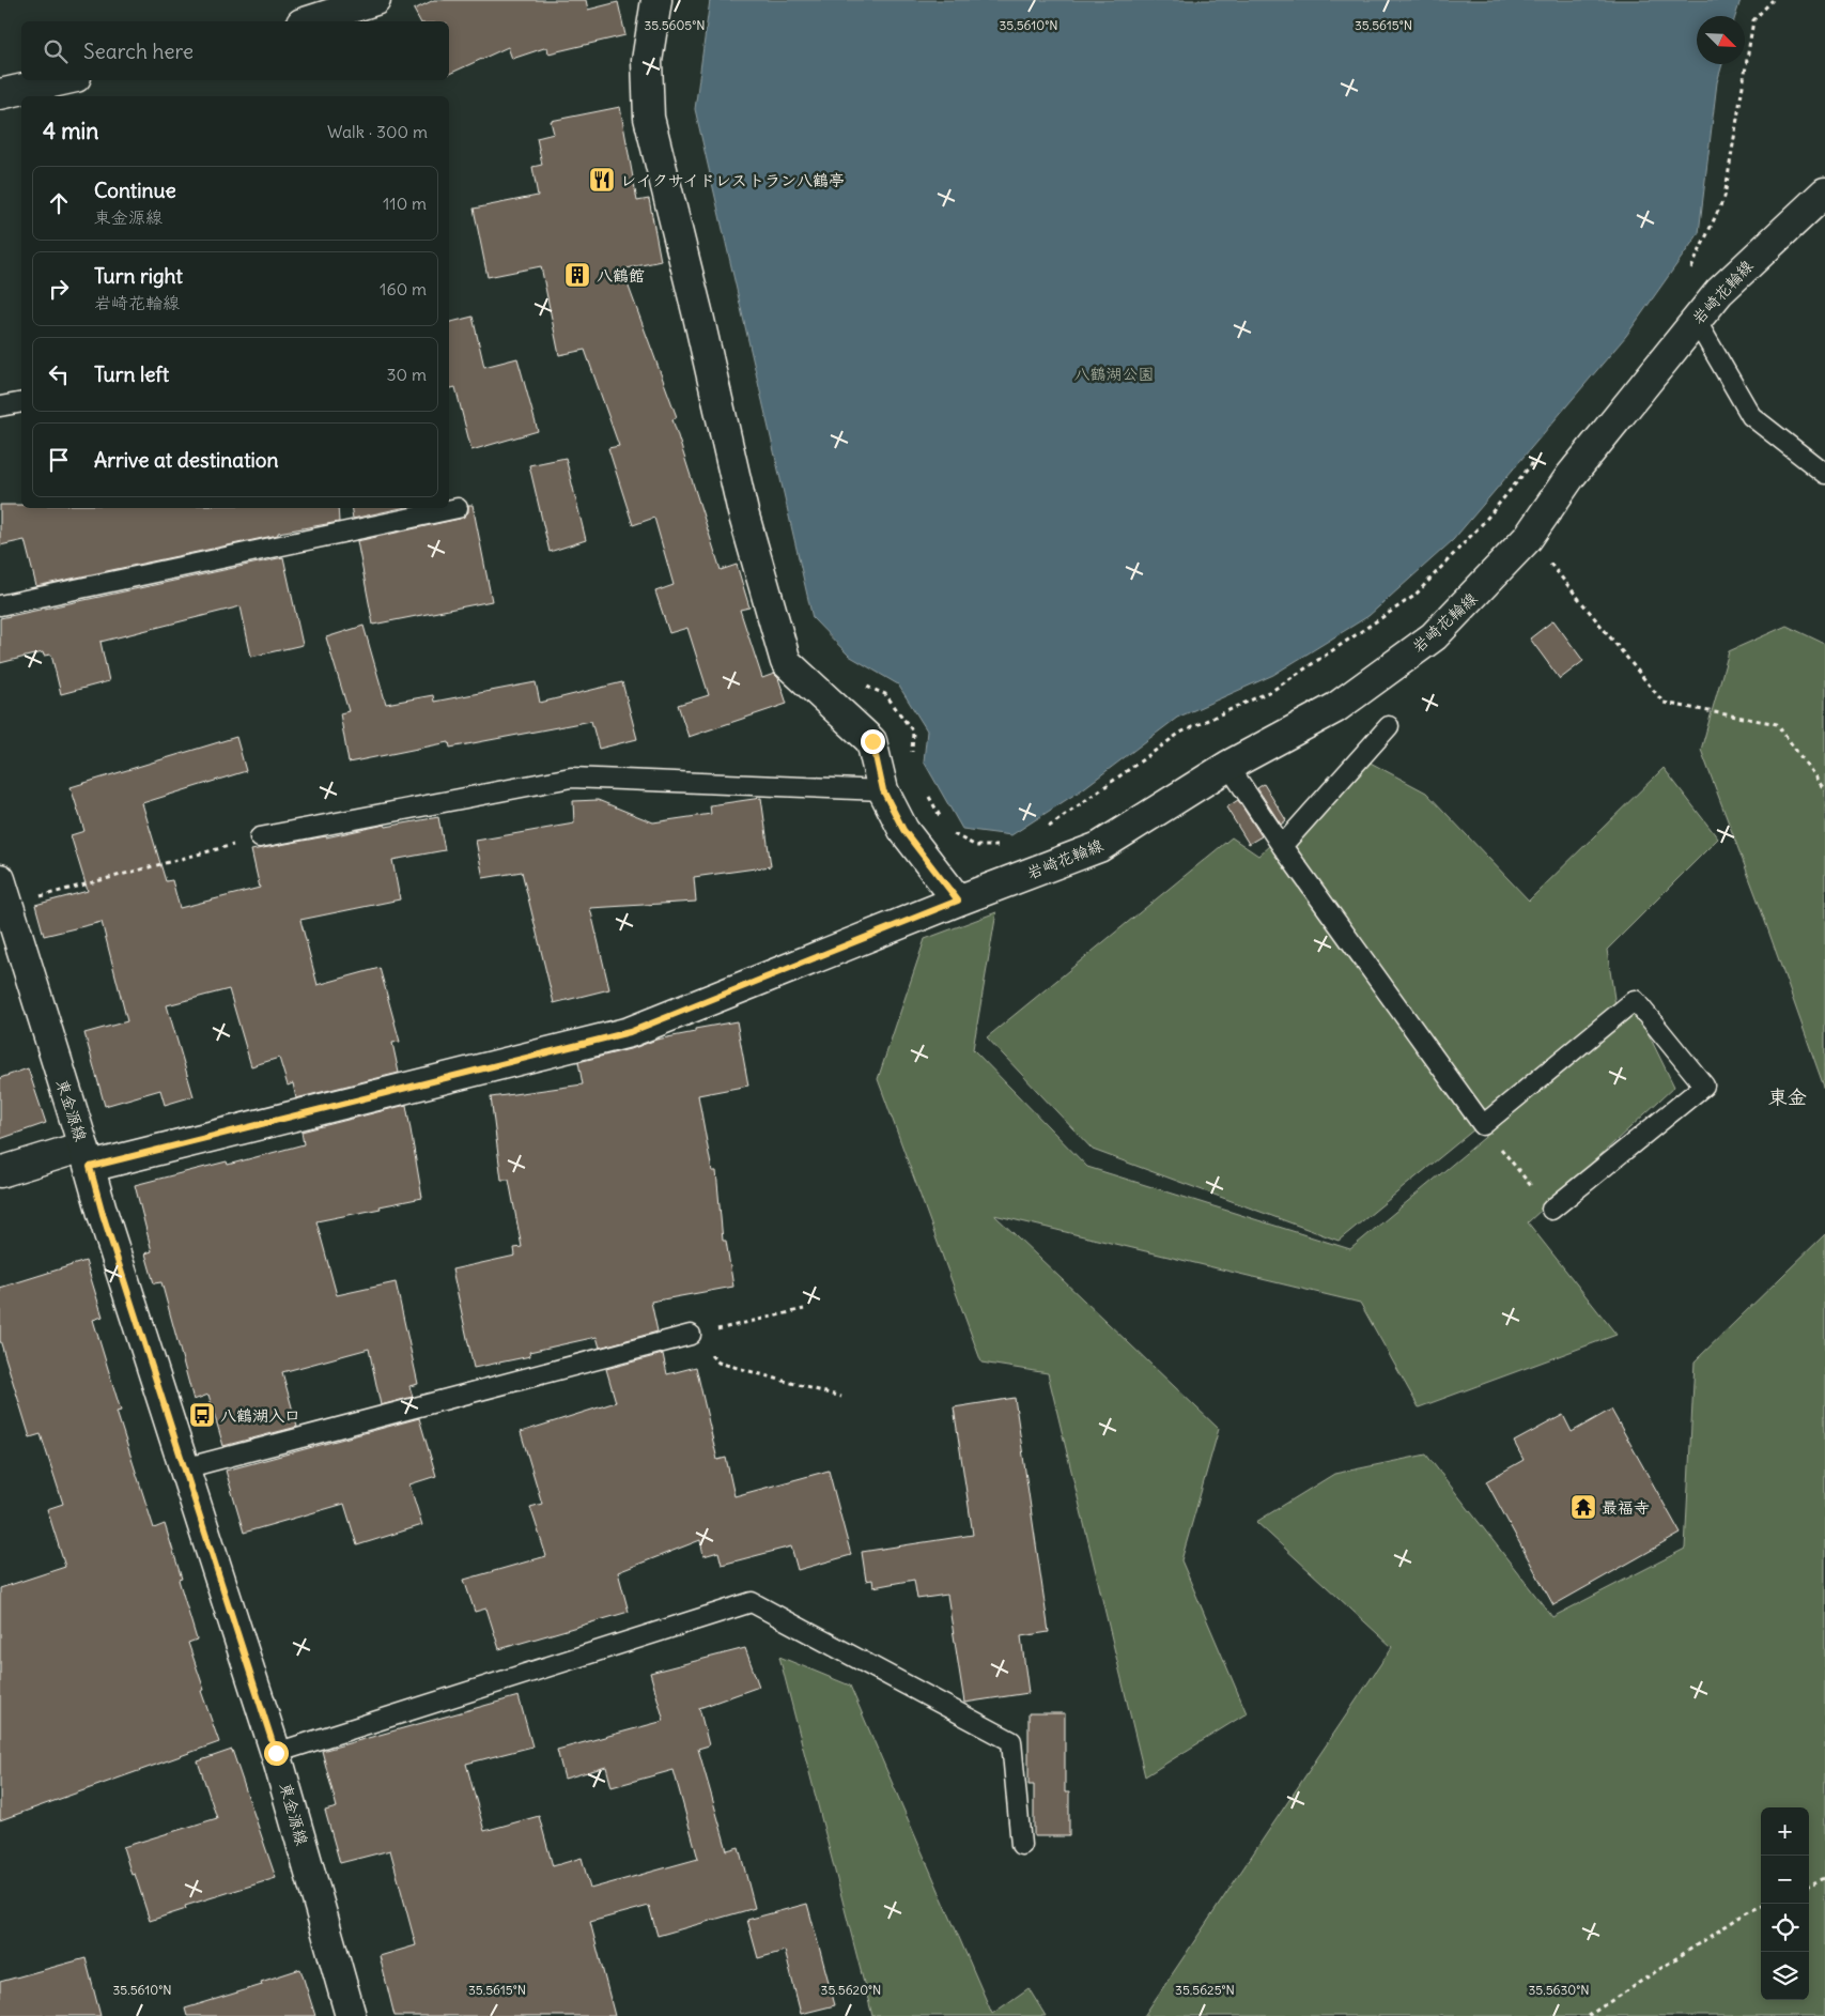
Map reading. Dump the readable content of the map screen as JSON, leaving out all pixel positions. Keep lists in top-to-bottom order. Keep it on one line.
{"streets":{"street":["岩崎花輪線","東金源線"]},"crossings":[["岩崎花輪線","東金源線"]],"districts":["東金"],"parks":["八鶴湖公園"],"places":{"restaurant":["レイクサイドレストラン八鶴亭"],"building":["八鶴館"],"bus stop":["八鶴湖入口"],"temple":["最福寺"]},"north":"bottom right","page":{"search":"Search here","heading":["4 min","Walk · 300 m"],"list":[["Continue","東金源線","110 m"],["Turn right","岩崎花輪線","160 m"],["Turn left","30 m"],"Arrive at destination"],"map_buttons":["+","−"]},"coordinates":["35.5605°N","35.5610°N","35.5615°N","35.5620°N","35.5625°N","35.5630°N"]}
